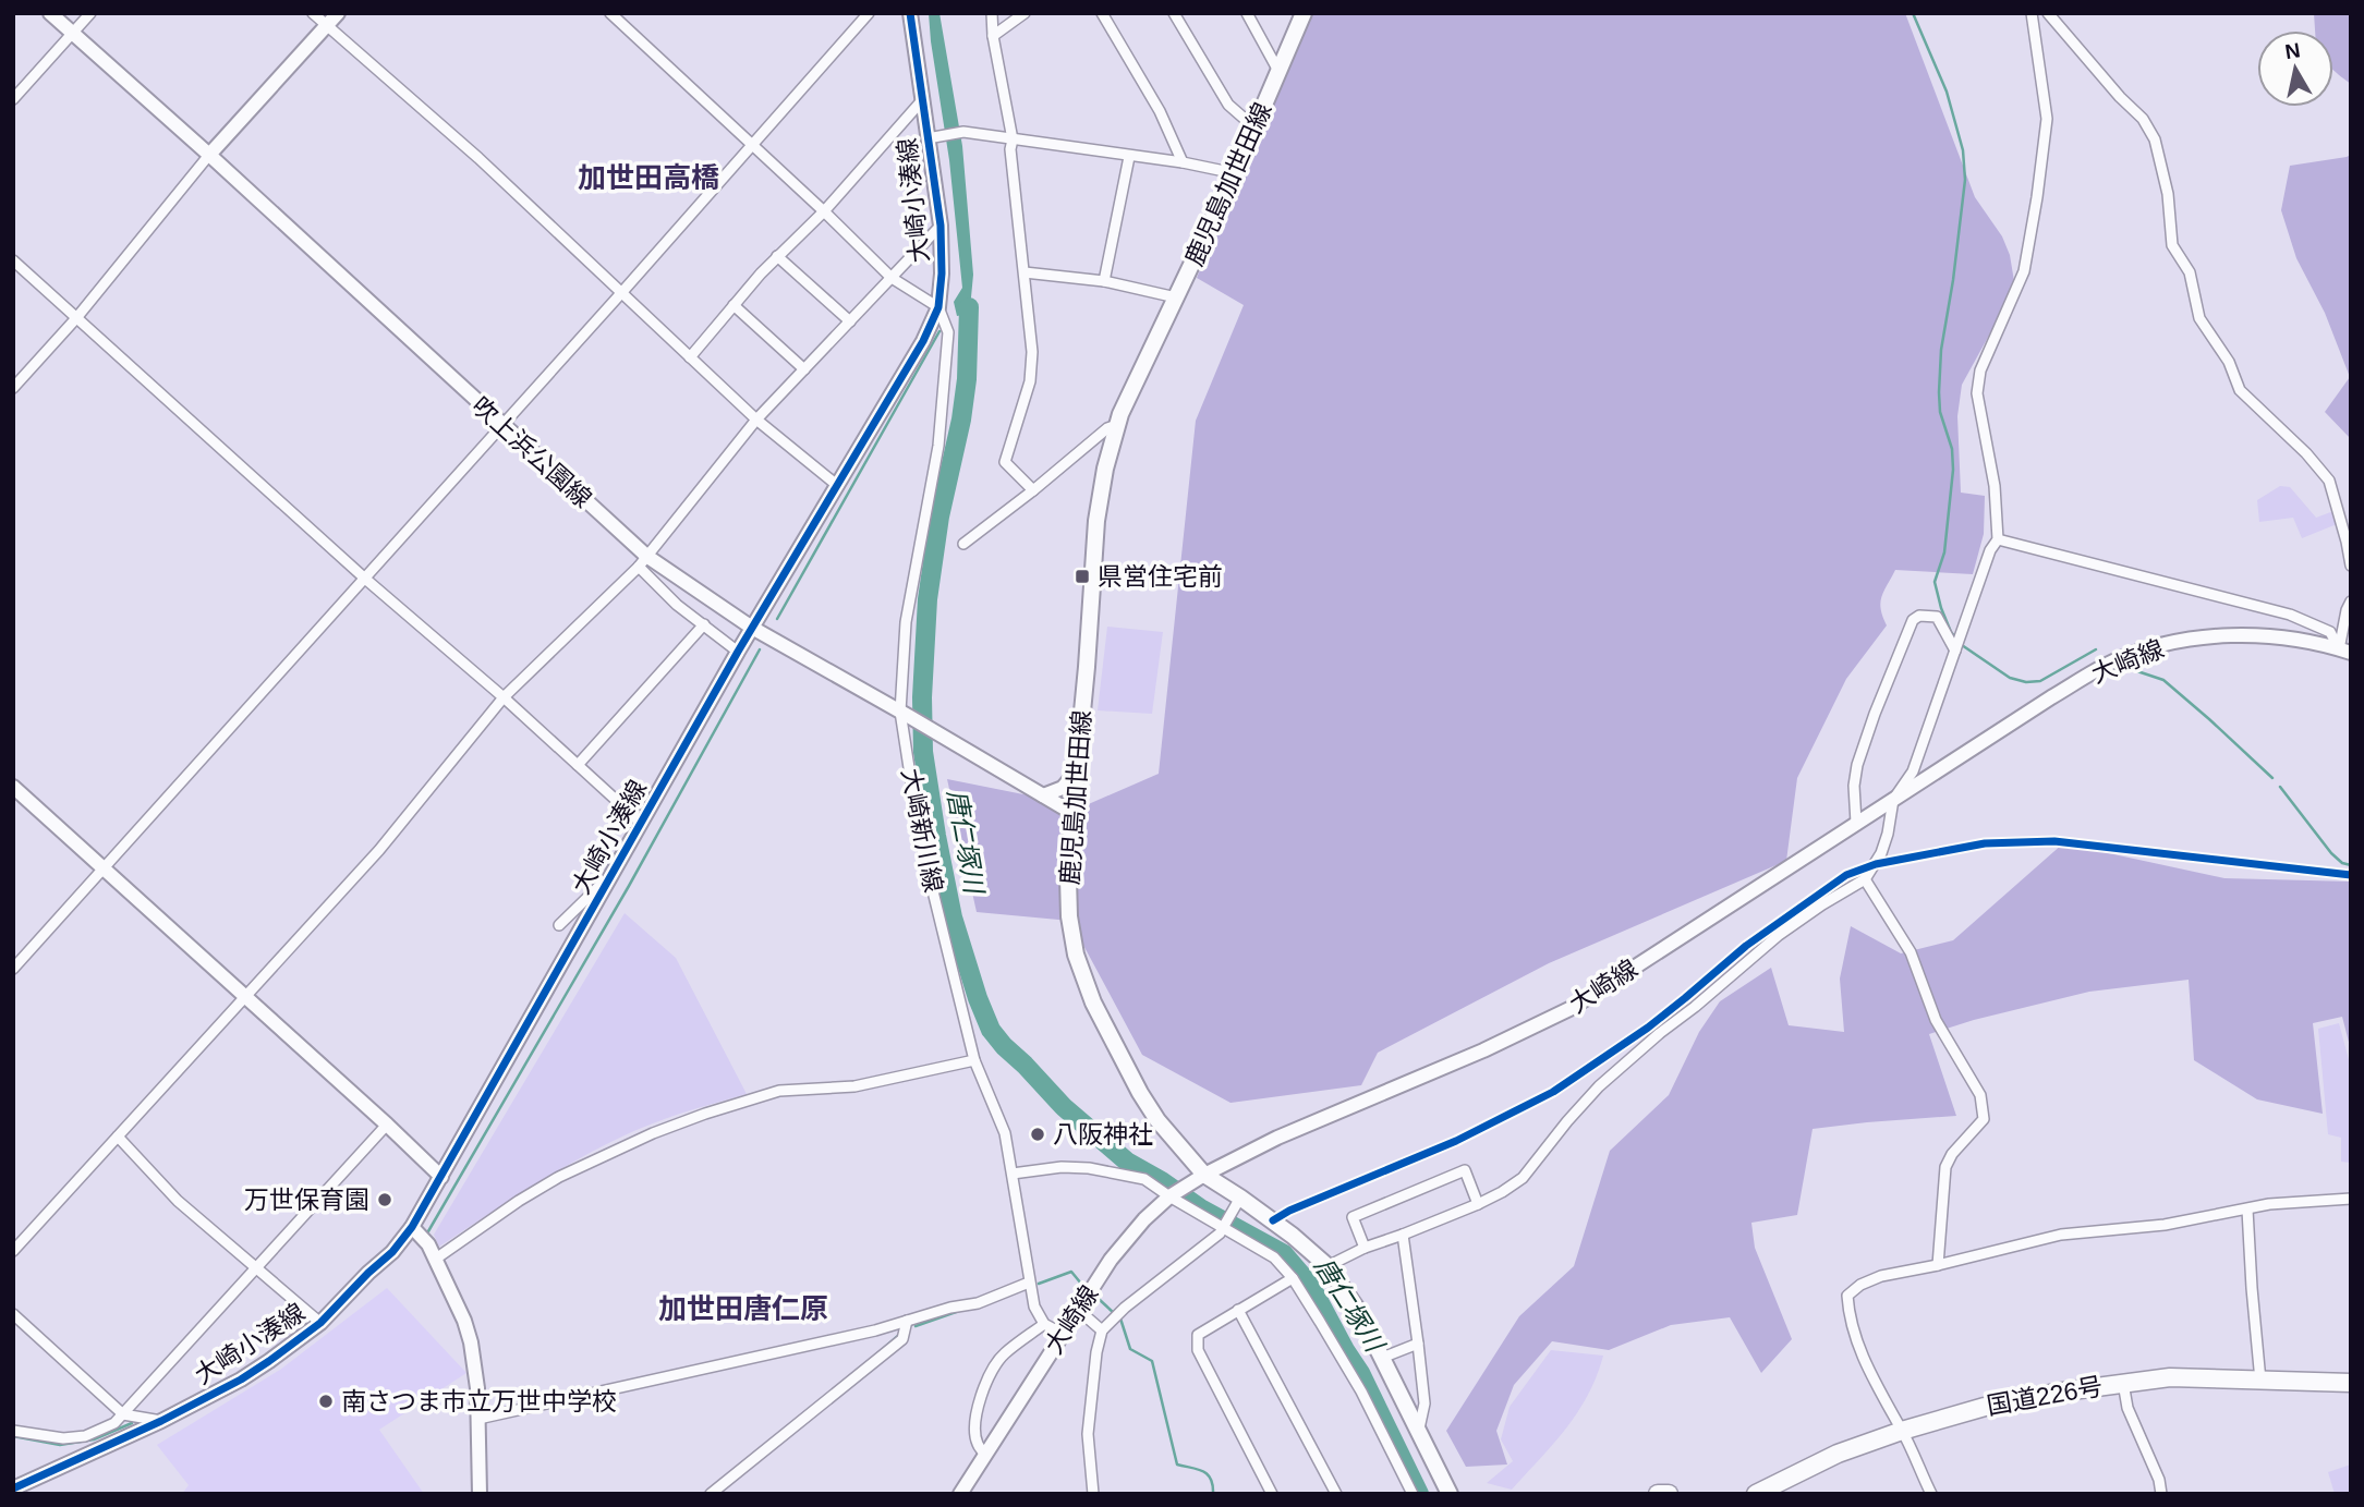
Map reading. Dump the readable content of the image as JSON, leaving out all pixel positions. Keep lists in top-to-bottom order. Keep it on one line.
{"streets":{"highway":["国道226号"],"main road":["鹿児島加世田線"],"street":["大崎小湊線","吹上浜公園線","大崎線","大崎新川線"]},"crossings":[["鹿児島加世田線","吹上浜公園線"],["鹿児島加世田線","大崎線"],["大崎小湊線","吹上浜公園線"],["大崎小湊線","大崎新川線"],["吹上浜公園線","大崎新川線"]],"districts":["加世田高橋","加世田唐仁原"],"water":["唐仁塚川"],"places":{"transit":["県営住宅前"],"other":["八阪神社","万世保育園","南さつま市立万世中学校"]},"north":"top"}
